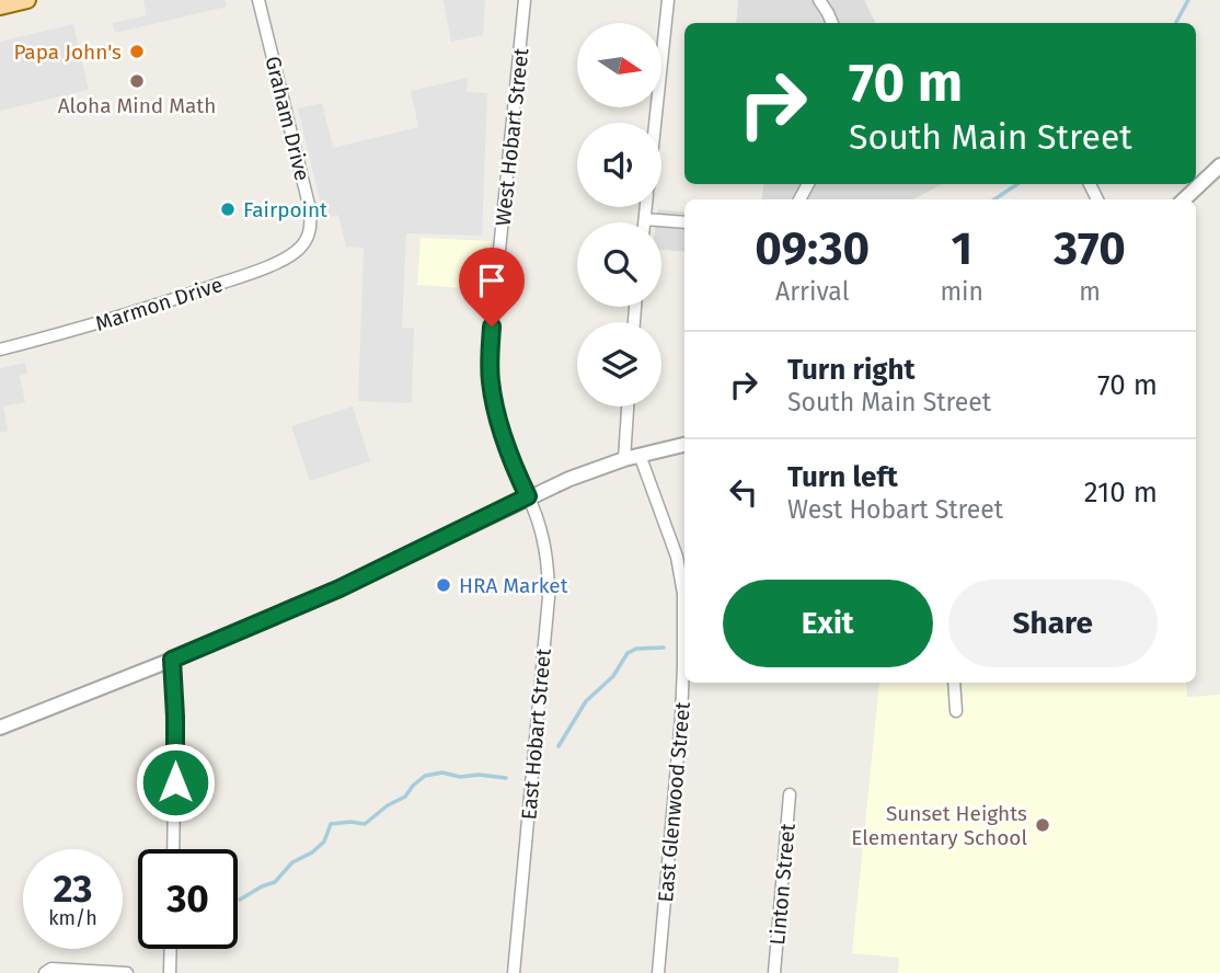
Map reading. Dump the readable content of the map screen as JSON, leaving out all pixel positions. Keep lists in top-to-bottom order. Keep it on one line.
{"streets":{"street":["Graham Drive","West Hobart Street","Marmon Drive","East Hobart Street","East Glenwood Street","Linton Street"]},"crossings":[["Graham Drive","Marmon Drive"],["West Hobart Street","East Hobart Street"]],"places":["Papa John's","Aloha Mind Math","Fairpoint","HRA Market","Sunset Heights Elementary School"],"north":"right","page":{"turn":["70 m","South Main Street"],"eta":["09:30","Arrival","1","min","370","m"],"list":[{"name":"Turn right","note":"South Main Street","value":"70 m"},{"name":"Turn left","note":"West Hobart Street","value":"210 m"}],"buttons":["Exit","Share"],"speed":"23 km/h","limit":"30"}}
